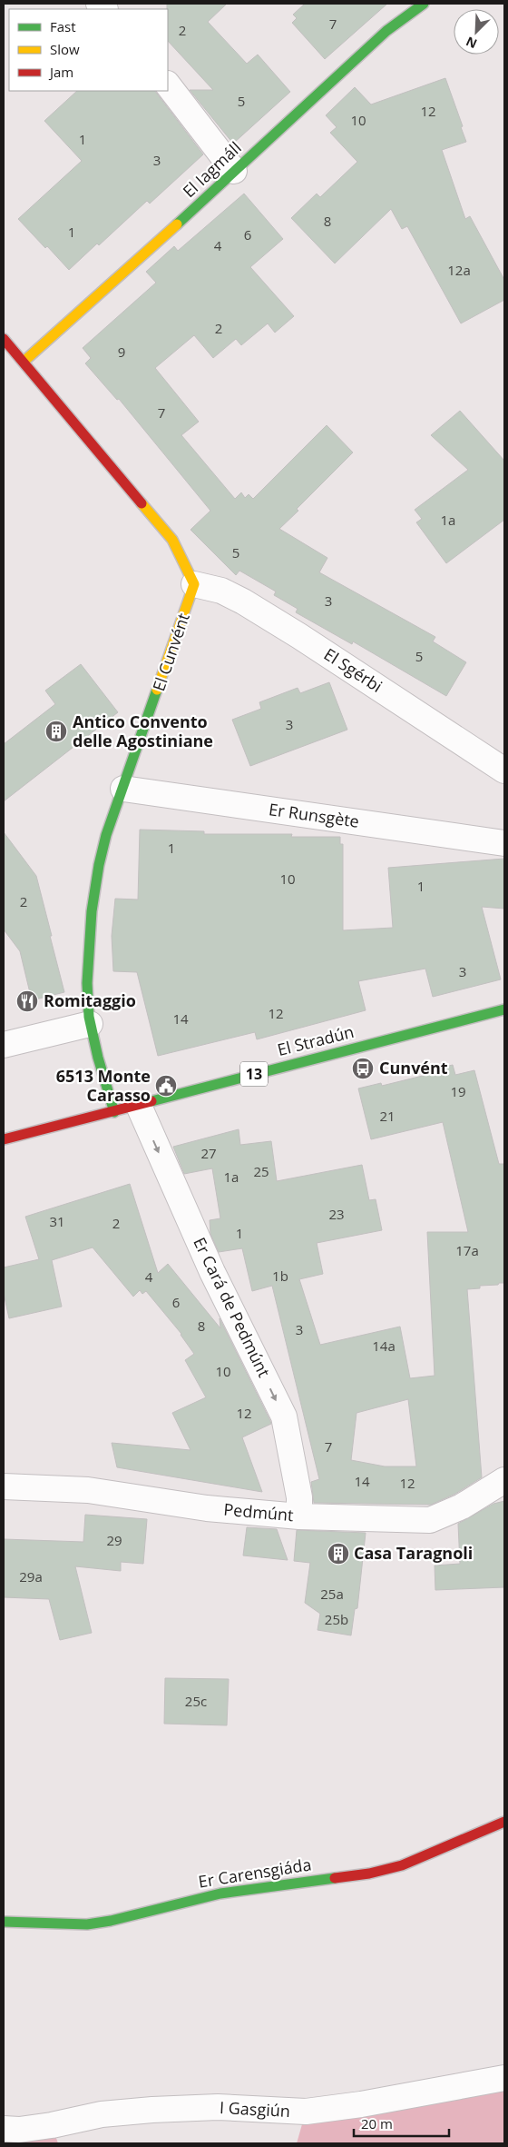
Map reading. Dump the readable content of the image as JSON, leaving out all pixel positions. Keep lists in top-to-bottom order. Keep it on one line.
{"streets":{"street":["El Iagmáll","El Cunvént","El Sgérbi","Er Runsgète","El Stradún","13","Er Cará de Pedmúnt","Pedmúnt","Er Carensgiáda","I Gasgiún"]},"crossings":[["El Cunvént","El Sgérbi"],["El Cunvént","Er Runsgète"],["El Cunvént","El Stradún"],["El Stradún","Er Cará de Pedmúnt"],["Er Cará de Pedmúnt","Pedmúnt"]],"one_way":["Er Cará de Pedmúnt"],"places":{"building":["Antico Convento delle Agostiniane","Casa Taragnoli"],"restaurant":["Romitaggio"],"bus stop":["Cunvént"],"public building":["6513 Monte Carasso"]},"house_numbers":["7","2","5","12","10","1","3","8","1","6","4","12a","2","9","7","1a","5","3","5","3","1","10","1","2","3","12","14","19","21","27","25","1a","23","31","2","1","17a","1b","4","6","8","3","14a","10","12","7","14","12","29","29a","25a","25b","25c"],"legend":["Fast","Slow","Jam"],"scale_bar":"20 m","north":"bottom left"}
